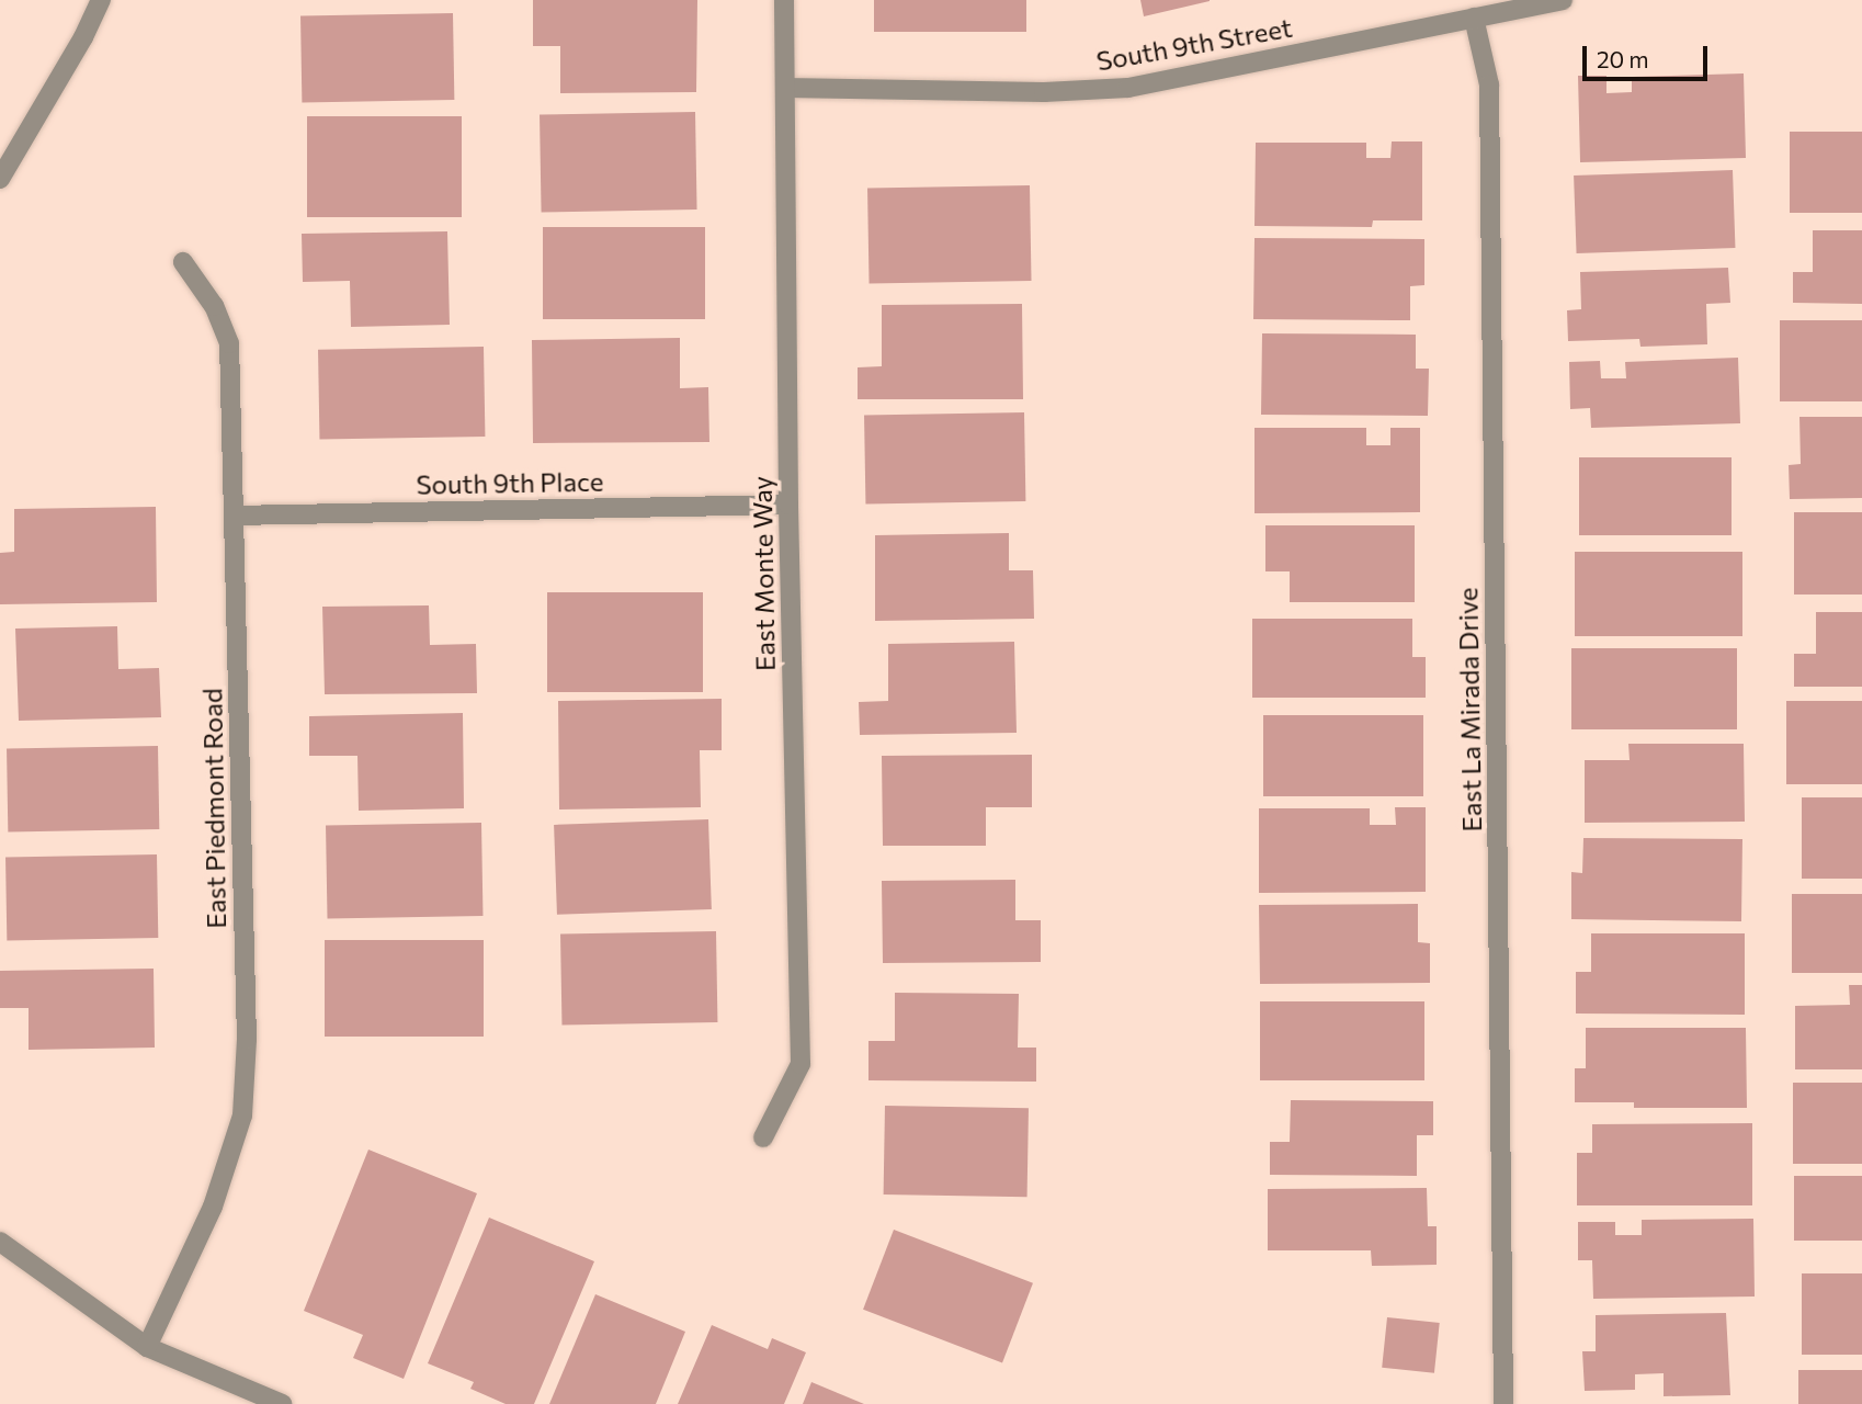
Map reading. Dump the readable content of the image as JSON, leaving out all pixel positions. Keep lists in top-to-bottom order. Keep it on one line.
{"streets":{"street":["South 9th Street","South 9th Place","East Monte Way","East La Mirada Drive","East Piedmont Road"]},"crossings":[["South 9th Street","East Monte Way"],["South 9th Street","East La Mirada Drive"],["South 9th Place","East Monte Way"],["South 9th Place","East Piedmont Road"]],"scale_bar":"20 m"}
